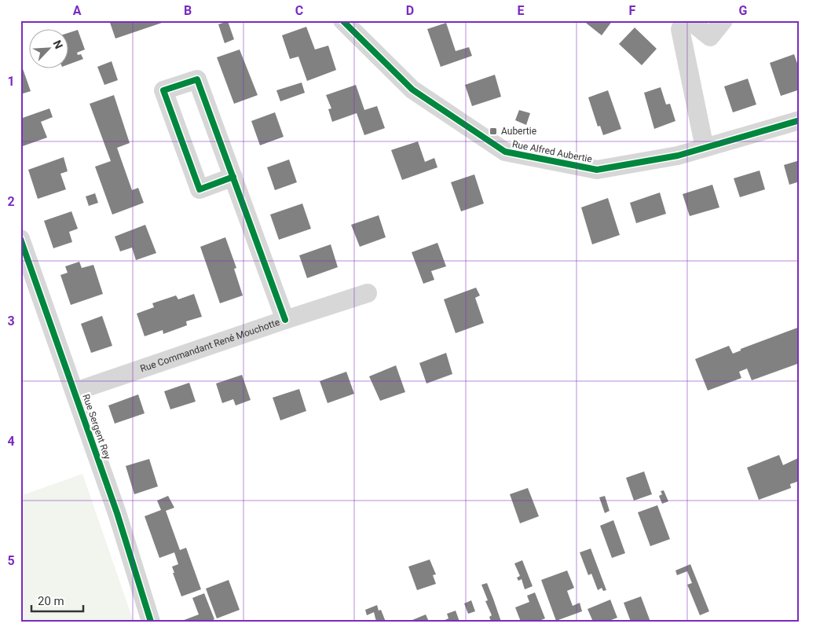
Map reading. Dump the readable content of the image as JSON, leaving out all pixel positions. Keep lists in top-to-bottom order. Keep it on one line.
{"streets":{"street":["Rue Alfred Aubertie","Rue Commandant René Mouchotte","Rue Sergent Rey"]},"crossings":[["Rue Commandant René Mouchotte","Rue Sergent Rey"]],"places":{"transit":["Aubertie"]},"scale_bar":"20 m","north":"top right","grid":{"columns":["A","B","C","D","E","F","G"],"rows":["1","2","3","4","5"]}}
